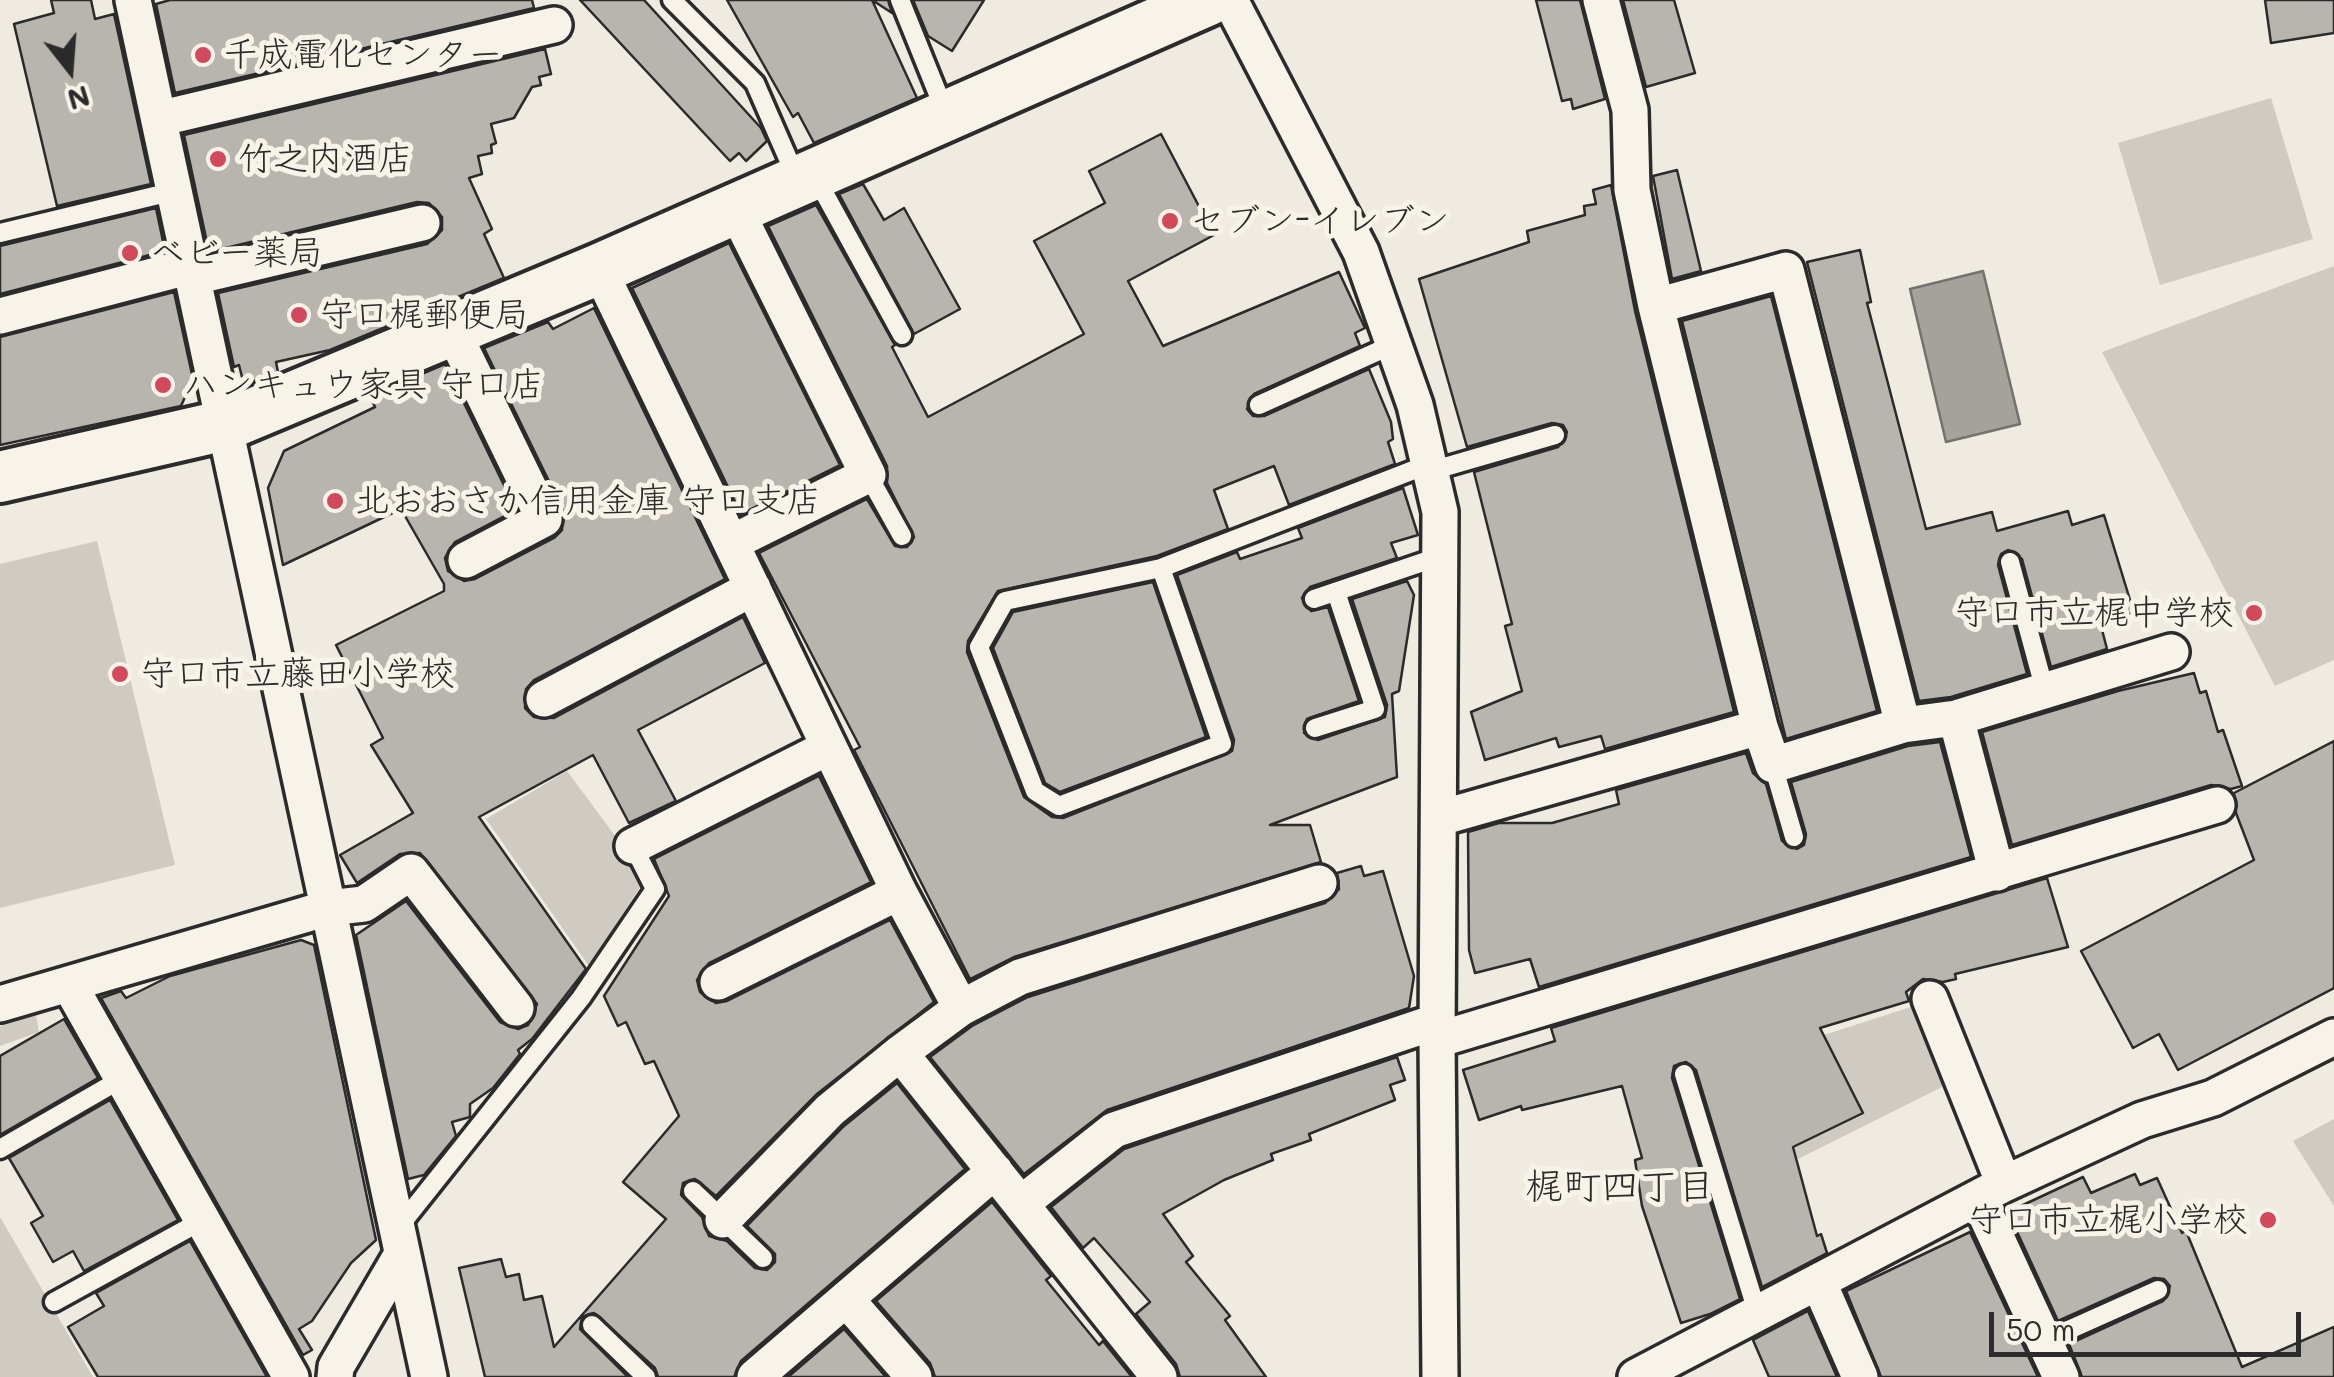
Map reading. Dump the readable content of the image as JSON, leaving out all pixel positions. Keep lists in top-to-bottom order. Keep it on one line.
{"districts":["梶町四丁目"],"places":["千成電化センター","竹之内酒店","セブン-イレブン","ベビー薬局","守口梶郵便局","ハンキュウ家具 守口店","北おおさか信用金庫 守口支店","守口市立梶中学校","守口市立藤田小学校","守口市立梶小学校"],"scale_bar":"50 m","north":"bottom"}
